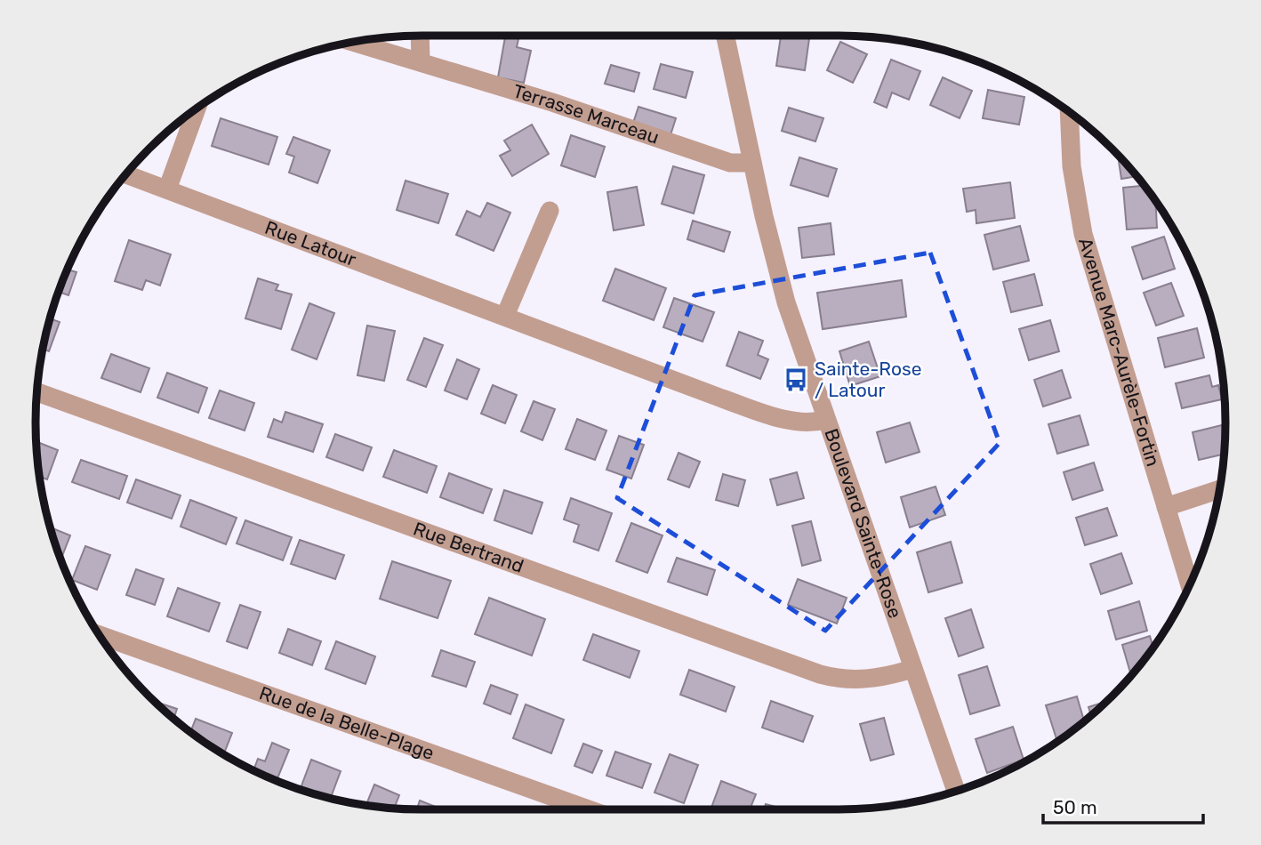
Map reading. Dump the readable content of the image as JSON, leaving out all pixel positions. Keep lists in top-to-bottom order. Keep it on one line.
{"streets":{"street":["Terrasse Marceau","Rue Latour","Avenue Marc-Aurèle-Fortin","Boulevard Sainte-Rose","Rue Bertrand","Rue de la Belle-Plage"]},"crossings":[["Terrasse Marceau","Boulevard Sainte-Rose"],["Rue Latour","Boulevard Sainte-Rose"],["Boulevard Sainte-Rose","Rue Bertrand"]],"places":{"bus stop":["Sainte-Rose / Latour"]},"scale_bar":"50 m"}
